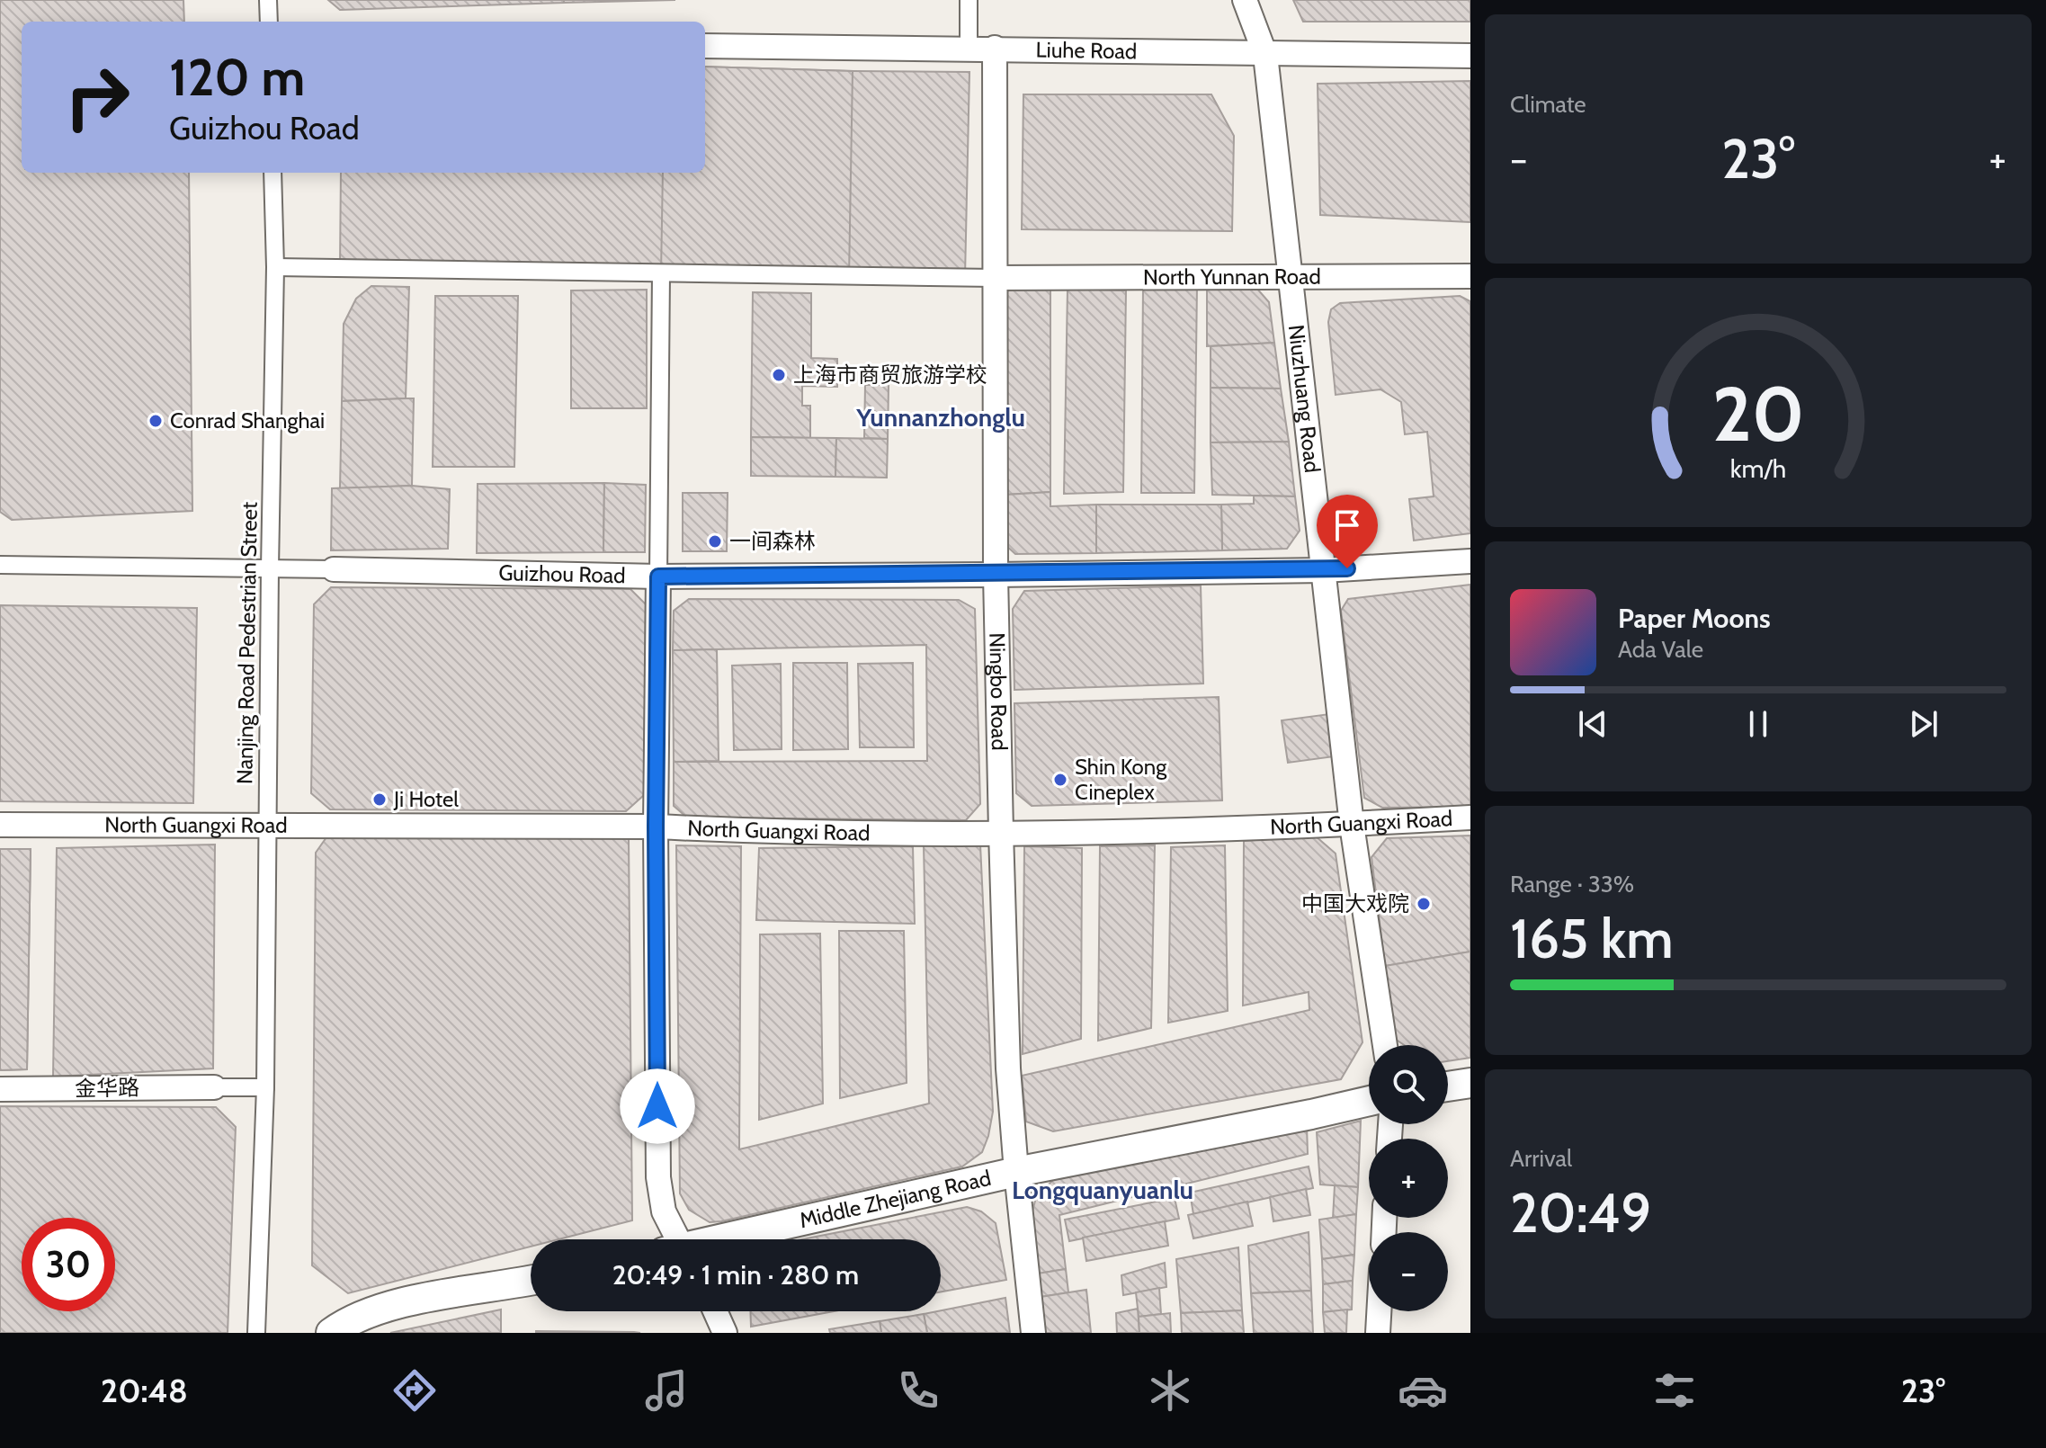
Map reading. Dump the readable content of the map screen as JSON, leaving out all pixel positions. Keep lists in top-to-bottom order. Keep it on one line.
{"streets":{"street":["Liuhe Road","North Yunnan Road","Niuzhuang Road","Guizhou Road","Nanjing Road Pedestrian Street","Ningbo Road","North Guangxi Road","金华路","Middle Zhejiang Road"]},"crossings":[["Liuhe Road","Niuzhuang Road"],["Liuhe Road","Ningbo Road"],["North Yunnan Road","Niuzhuang Road"],["North Yunnan Road","Ningbo Road"],["Niuzhuang Road","Guizhou Road"],["Niuzhuang Road","North Guangxi Road"],["Guizhou Road","Nanjing Road Pedestrian Street"],["Guizhou Road","Ningbo Road"],["Nanjing Road Pedestrian Street","North Guangxi Road"],["Ningbo Road","North Guangxi Road"],["Ningbo Road","Middle Zhejiang Road"]],"districts":["Yunnanzhonglu","Longquanyuanlu"],"places":["上海市商贸旅游学校","Conrad Shanghai","一间森林","Shin Kong Cineplex","Ji Hotel","中国大戏院"],"page":{"tile":["Climate",["Range · 33%","165 km"],["Arrival","20:49"]],"turn":["120 m","Guizhou Road"],"heat":["−","23°","+"],"song":["Paper Moons","Ada Vale"],"map_buttons":["+","−"],"limit":"30","trip":"20:49 · 1 min · 280 m","tabs":["20:48","23°"],"gauge":["20","km/h"]}}
